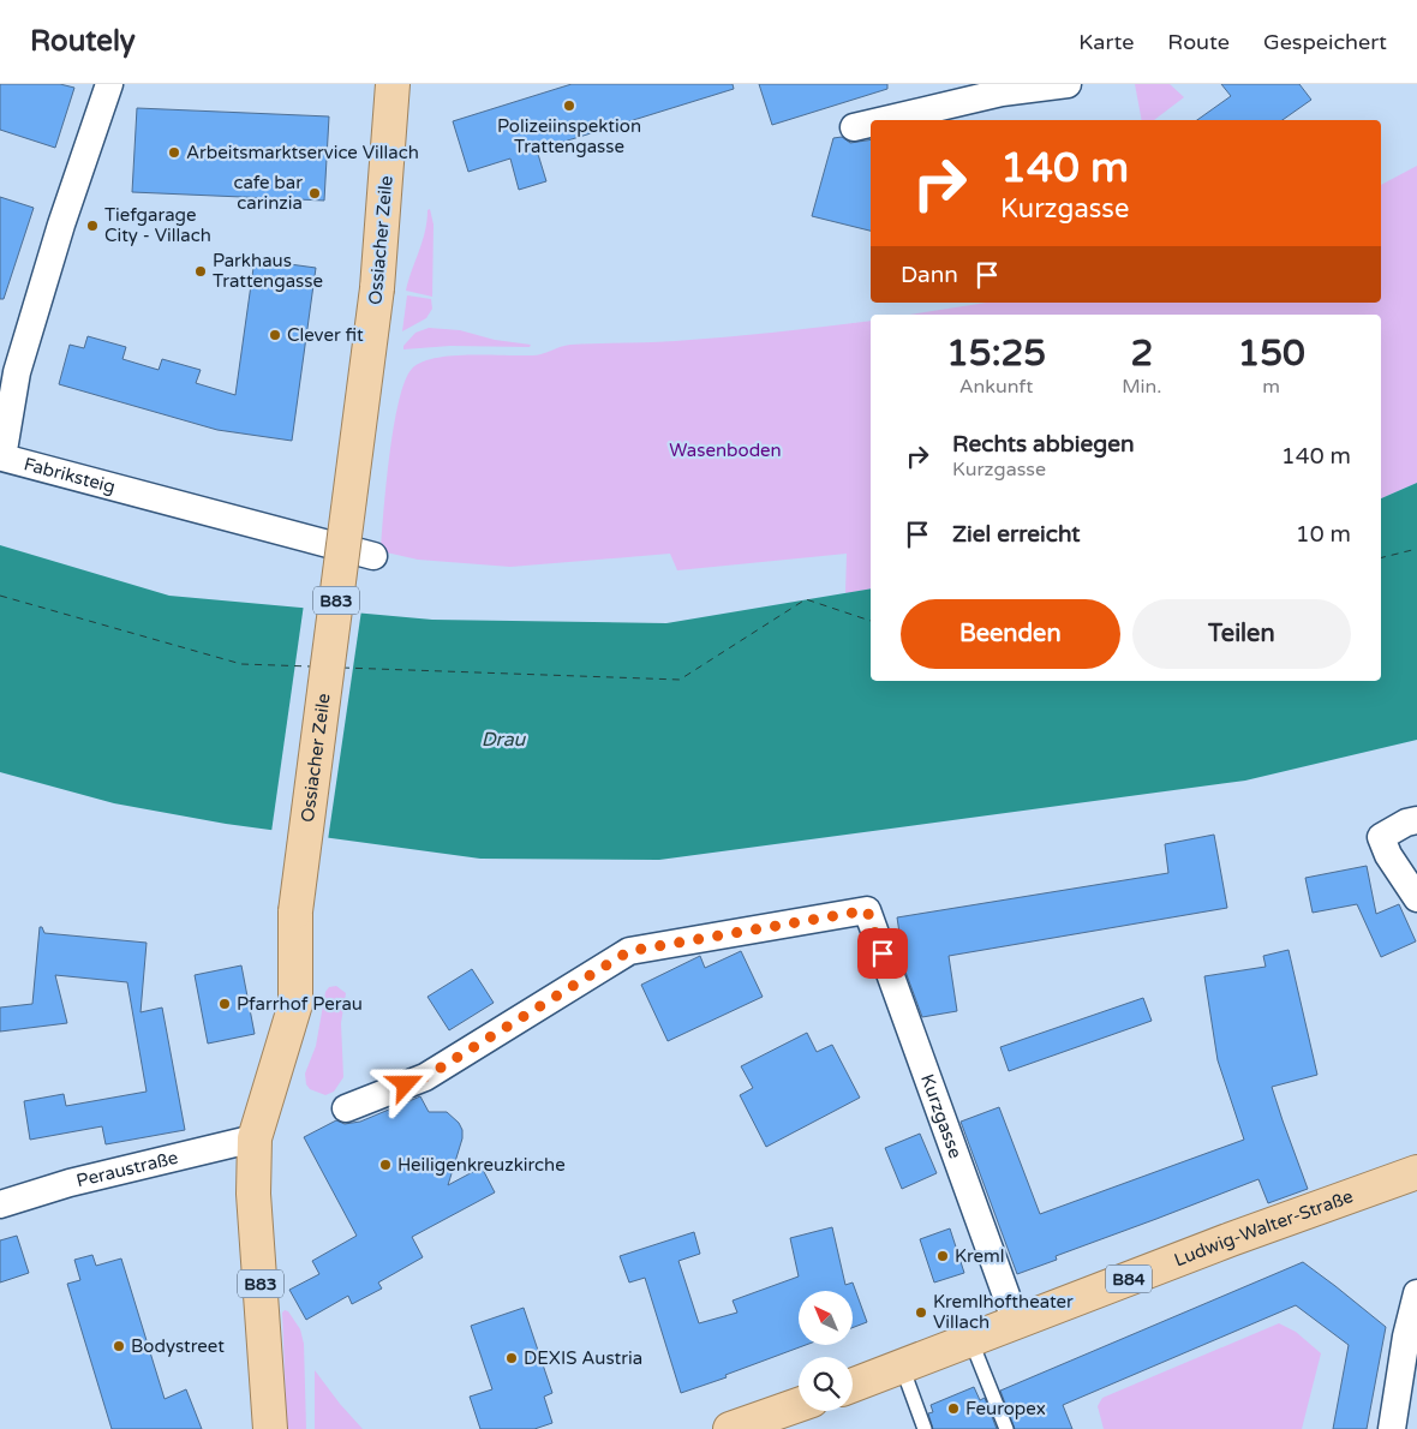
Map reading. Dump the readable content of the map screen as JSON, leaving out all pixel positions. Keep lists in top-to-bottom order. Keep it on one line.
{"streets":{"main road":["Ossiacher Zeile","B83","Ludwig-Walter-Straße","B84"],"street":["Fabriksteig","Kurzgasse","Peraustraße"]},"crossings":[["Ossiacher Zeile","Peraustraße"],["Kurzgasse","Ludwig-Walter-Straße"]],"water":["Drau"],"parks":["Wasenboden"],"places":["Polizeiinspektion Trattengasse","Arbeitsmarktservice Villach","cafe bar carinzia","Tiefgarage City - Villach","Parkhaus Trattengasse","Clever fit","Pfarrhof Perau","Heiligenkreuzkirche","Kreml","Kremlhoftheater Villach","Bodystreet","DEXIS Austria","Feuropex"],"north":"top left","page":{"header":"Routely","nav":["Karte","Route","Gespeichert"],"turn":["140 m","Kurzgasse"],"then":"Dann","eta":["15:25","Ankunft","2","Min.","150","m"],"list":[{"name":"Rechts abbiegen","note":"Kurzgasse","value":"140 m"},{"name":"Ziel erreicht","value":"10 m"}],"buttons":["Beenden","Teilen"]}}
